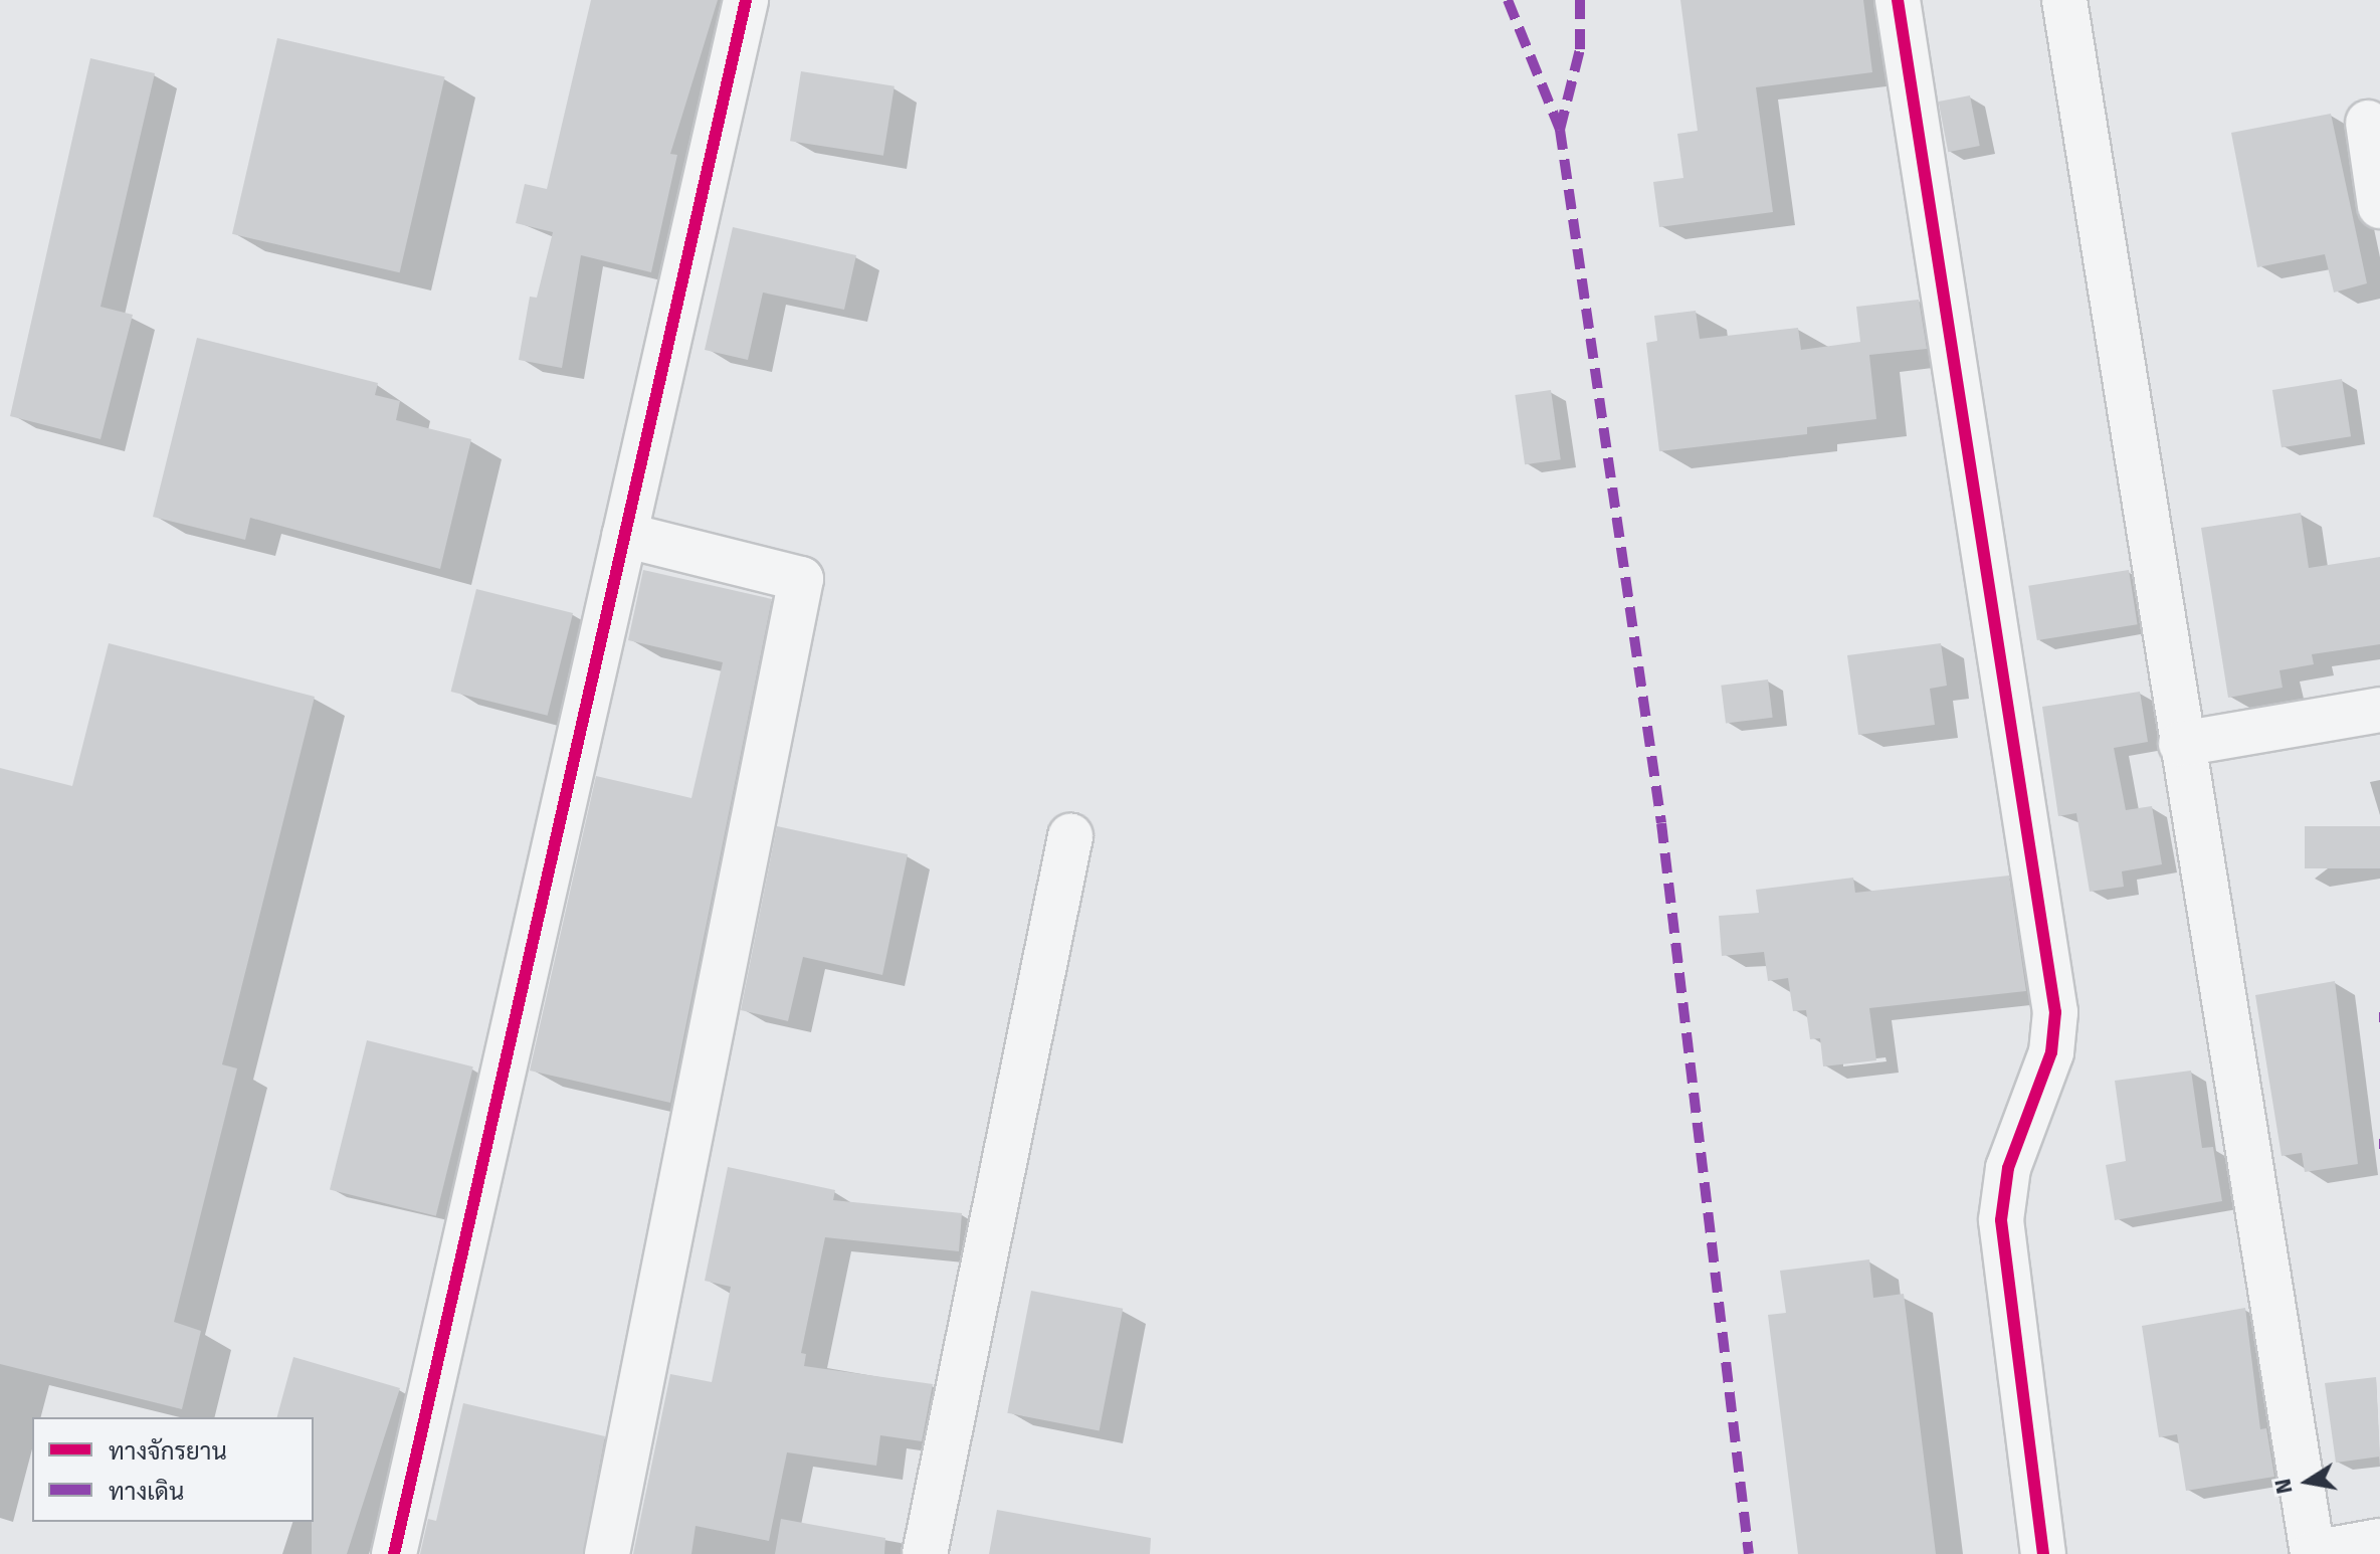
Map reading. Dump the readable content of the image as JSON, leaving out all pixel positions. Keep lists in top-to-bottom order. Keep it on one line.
{"legend":["ทางจักรยาน","ทางเดิน"],"north":"left"}
